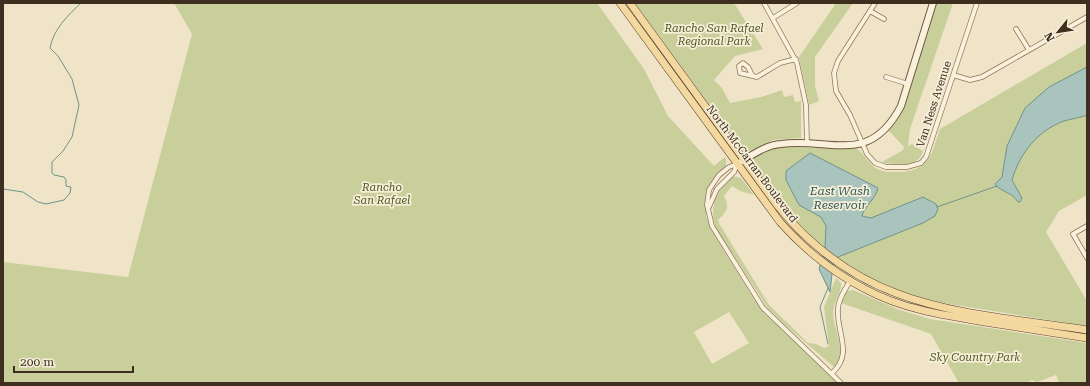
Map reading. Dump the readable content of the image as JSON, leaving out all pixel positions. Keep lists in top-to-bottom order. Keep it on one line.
{"streets":{"main road":["North McCarran Boulevard"],"street":["Van Ness Avenue"]},"water":["East Wash Reservoir"],"parks":["Rancho San Rafael Regional Park","Rancho San Rafael","Sky Country Park"],"scale_bar":"200 m","north":"bottom left"}
